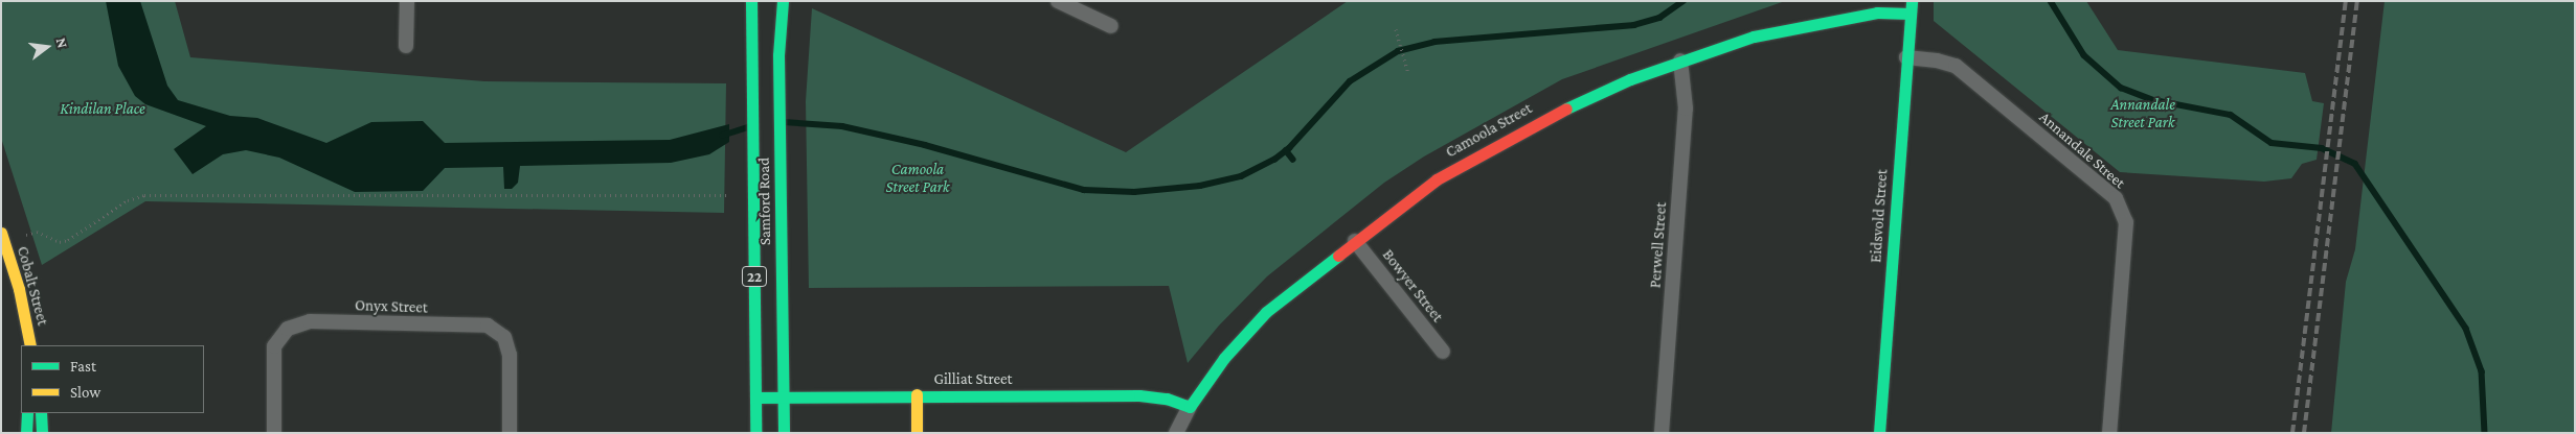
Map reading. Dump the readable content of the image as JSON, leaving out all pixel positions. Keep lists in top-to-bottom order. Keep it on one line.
{"streets":{"street":["Camoola Street","Annandale Street","Samford Road","Eidsvold Street","Perwell Street","22","Cobalt Street","Bowyer Street","Onyx Street","Gilliat Street"]},"crossings":[["Camoola Street","Eidsvold Street"],["Camoola Street","Perwell Street"],["Camoola Street","Bowyer Street"],["Camoola Street","Gilliat Street"],["Annandale Street","Eidsvold Street"],["Samford Road","Gilliat Street"]],"parks":["Annandale Street Park","Kindilan Place","Camoola Street Park"],"legend":["Fast","Slow"],"north":"right"}
